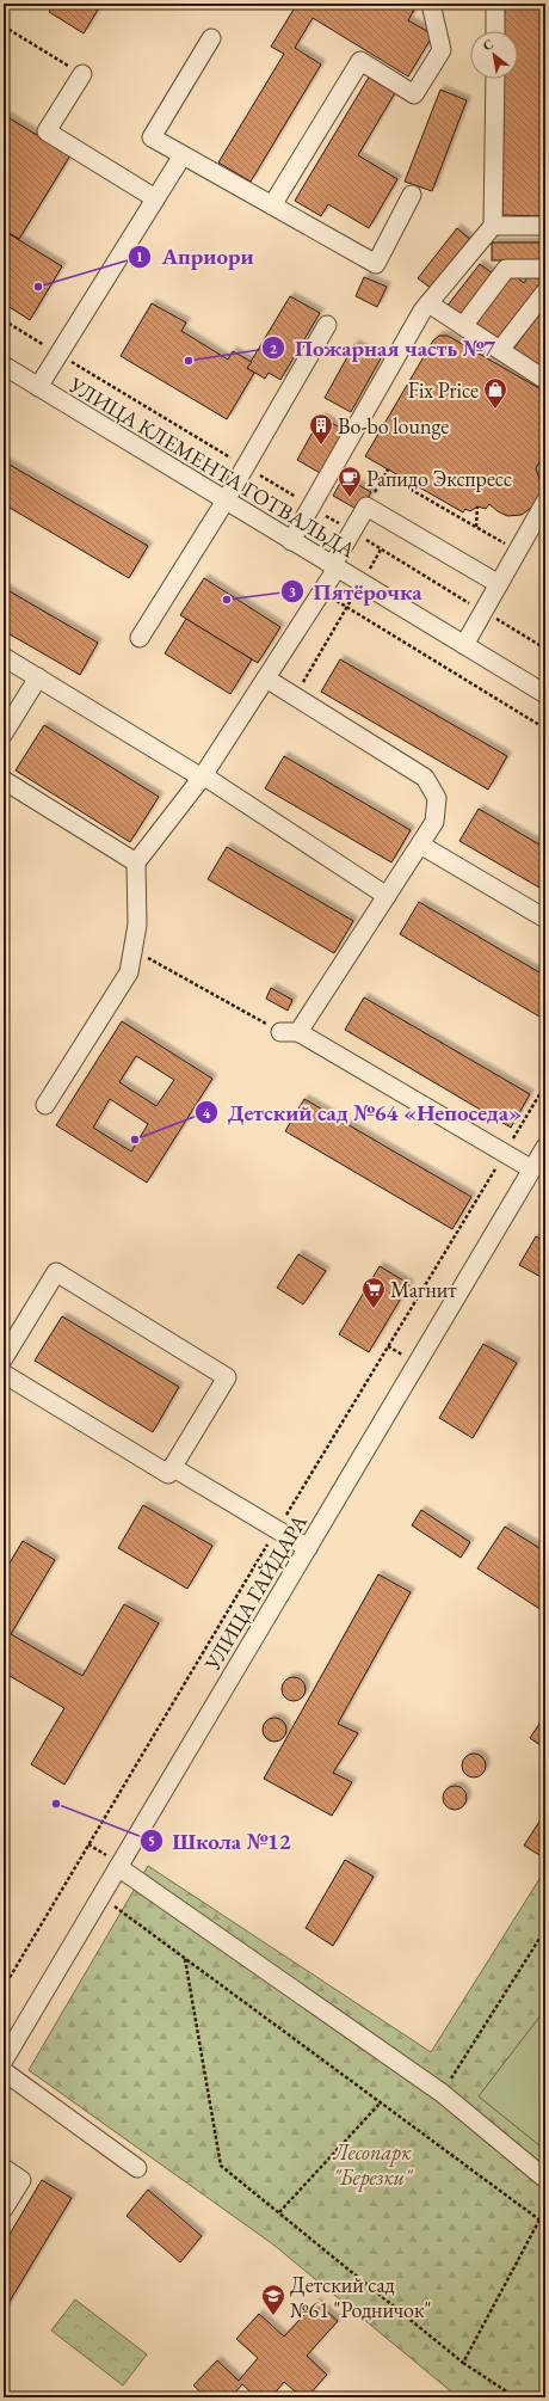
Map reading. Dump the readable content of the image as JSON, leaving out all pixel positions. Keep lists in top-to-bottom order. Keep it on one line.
{"streets":{"street":["УЛИЦА КЛЕМЕНТА ГОТВАЛЬДА","УЛИЦА ГАЙДАРА"]},"parks":["Лесопарк \"Березки\""],"places":{"other":["Априори","Пожарная часть №7","Пятёрочка","Детский сад №64 «Непоседа»","Школа №12"],"shop":["Fix Price"],"building":["Bo-bo lounge"],"cafe":["Рапидо Экспресс"],"supermarket":["Магнит"],"school or university":["Детский сад №61 \"Родничок\""]},"north":"top left"}
